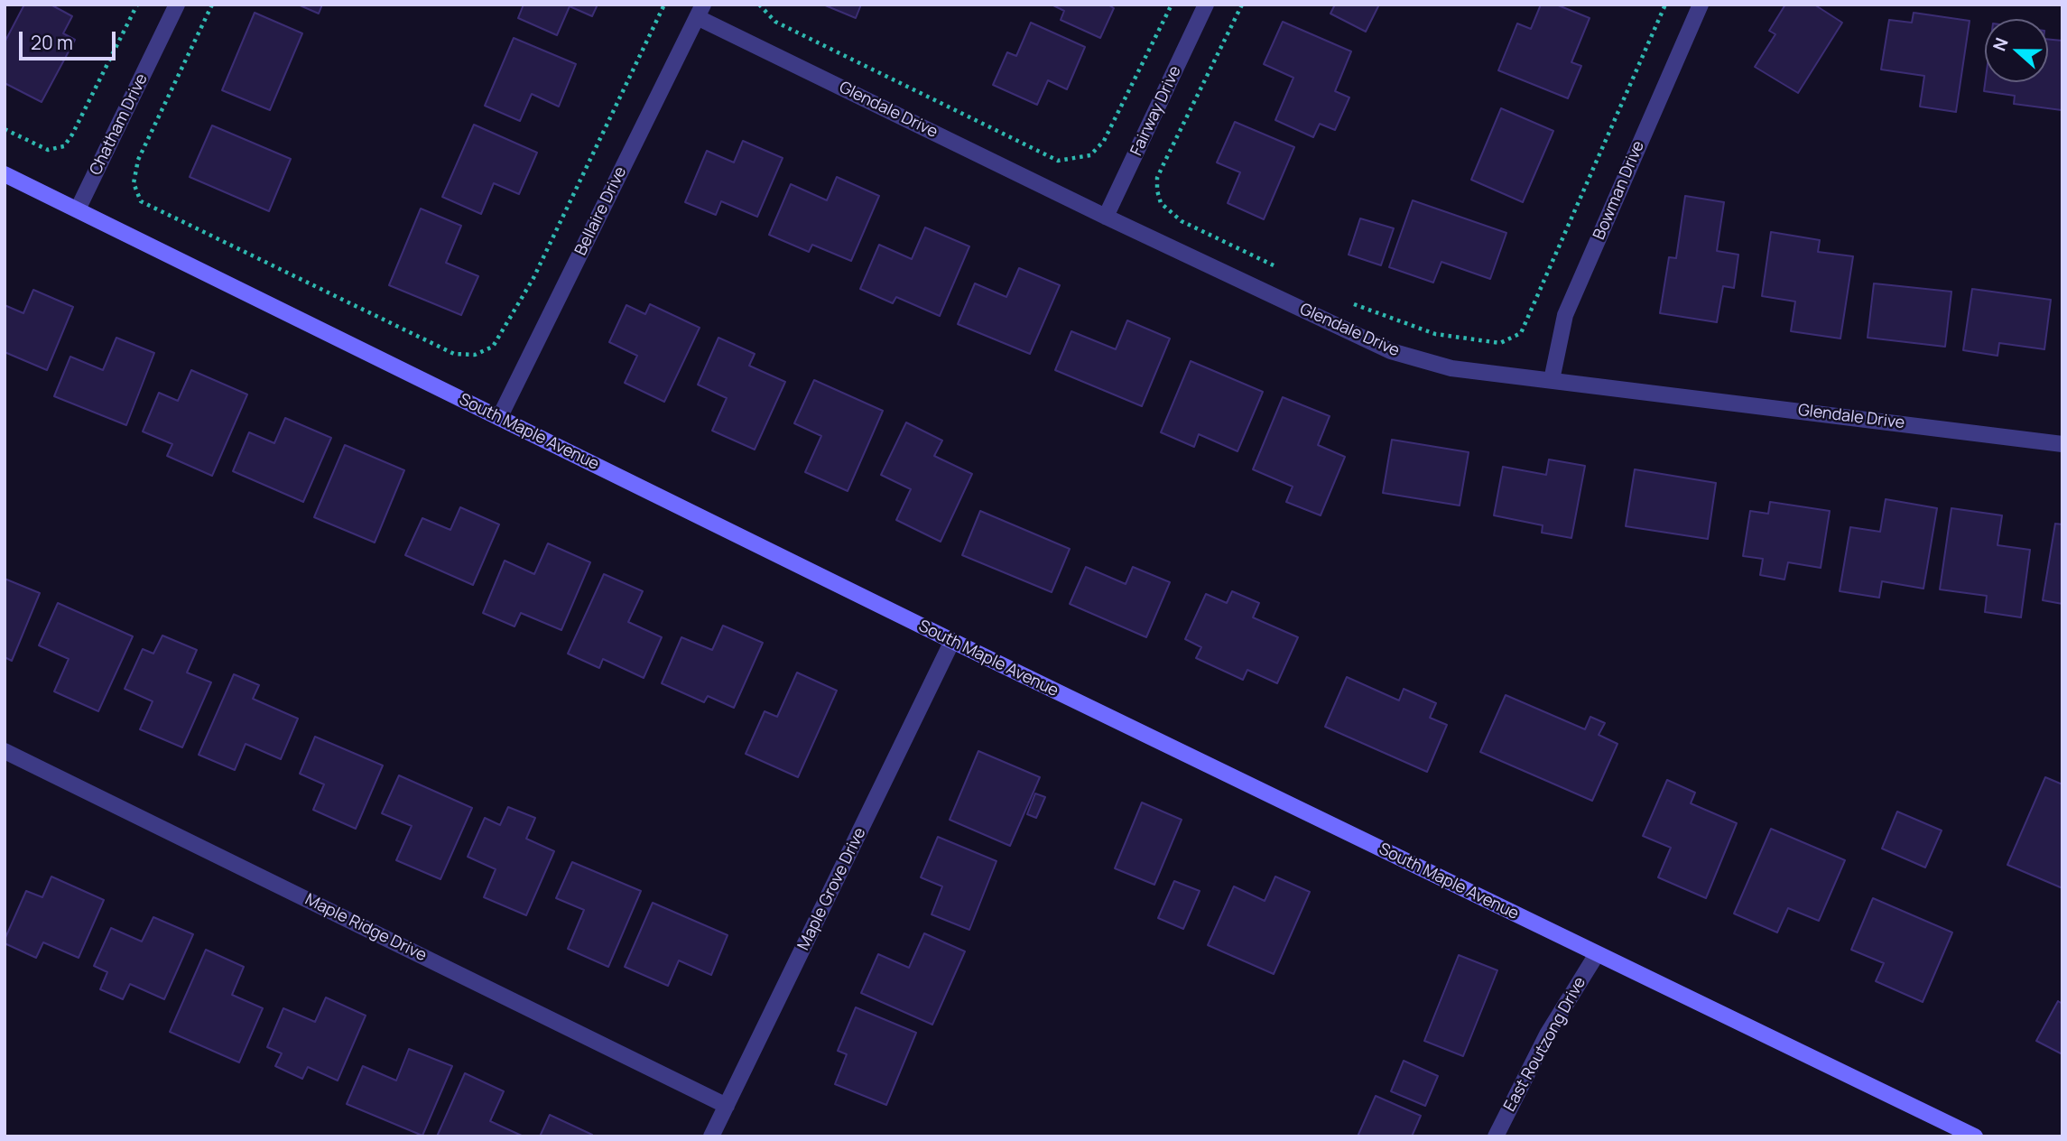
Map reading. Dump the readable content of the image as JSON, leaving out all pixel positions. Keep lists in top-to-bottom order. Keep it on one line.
{"streets":{"main road":["South Maple Avenue"],"street":["Glendale Drive","Fairway Drive","Chatham Drive","Bowman Drive","Bellaire Drive","Maple Grove Drive","Maple Ridge Drive","East Routzong Drive"]},"crossings":[["Glendale Drive","Fairway Drive"],["Glendale Drive","Bowman Drive"],["Glendale Drive","Bellaire Drive"],["Chatham Drive","South Maple Avenue"],["Bellaire Drive","South Maple Avenue"],["South Maple Avenue","Maple Grove Drive"],["South Maple Avenue","East Routzong Drive"],["Maple Grove Drive","Maple Ridge Drive"]],"scale_bar":"20 m","north":"left"}
